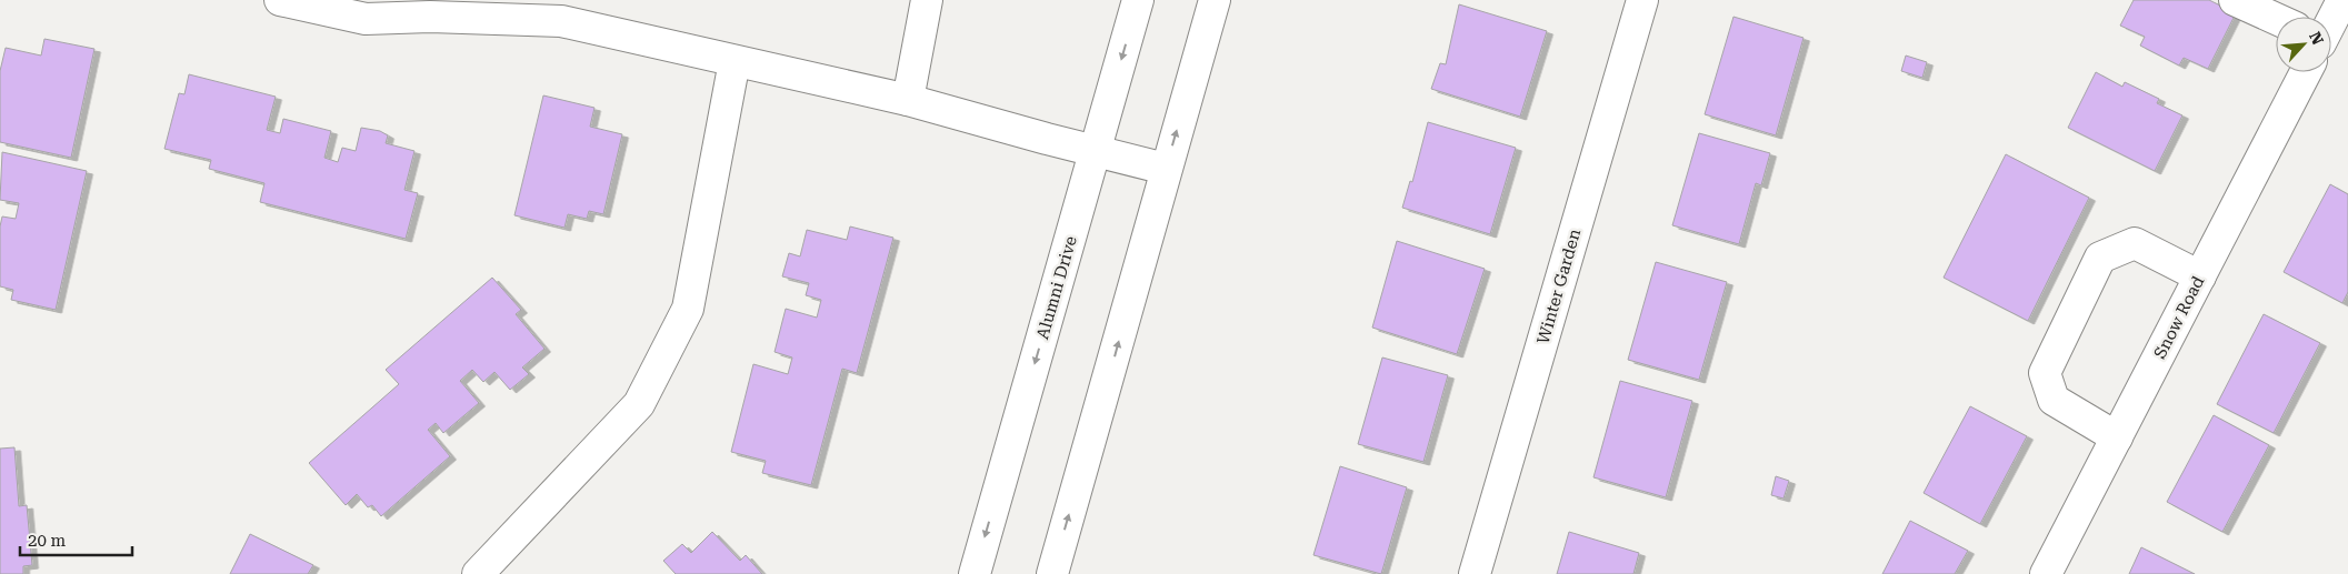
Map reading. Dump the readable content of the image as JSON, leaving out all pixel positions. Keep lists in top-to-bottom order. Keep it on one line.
{"streets":{"street":["Winter Garden","Alumni Drive","Snow Road"]},"scale_bar":"20 m","north":"top right"}
